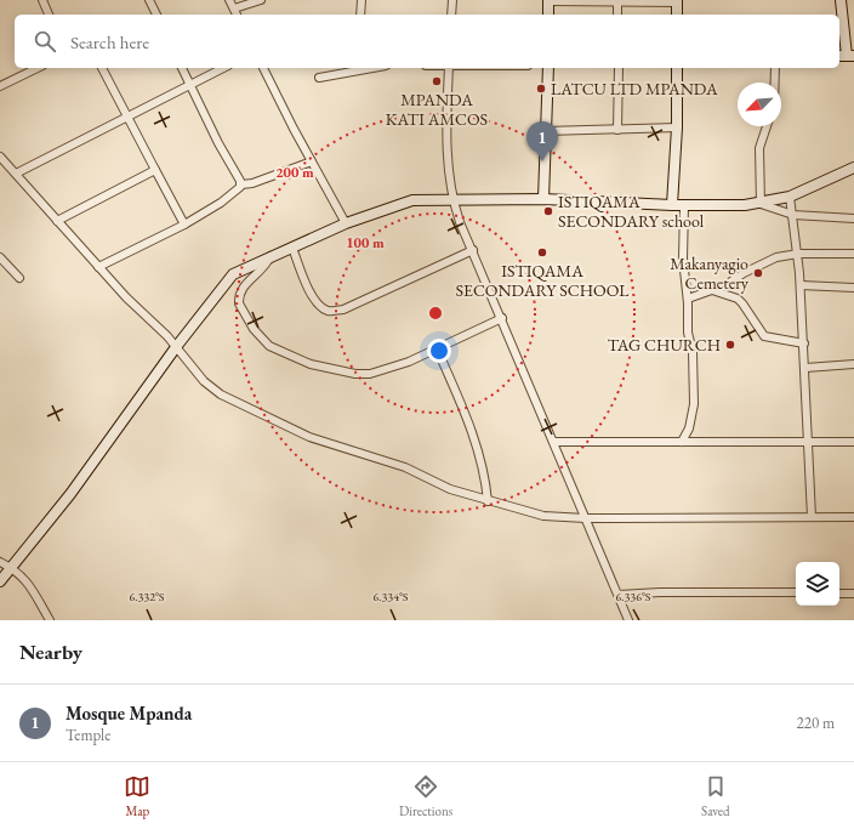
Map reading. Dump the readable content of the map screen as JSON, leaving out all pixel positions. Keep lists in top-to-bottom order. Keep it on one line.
{"places":["MPANDA KATI AMCOS","LATCU LTD MPANDA","ISTIQAMA SECONDARY school","ISTIQAMA SECONDARY SCHOOL","Makanyagio Cemetery","TAG CHURCH"],"north":"bottom left","page":{"search":"Search here","pins":"1","heading":"Nearby","list":[{"mark":"1","name":"Mosque Mpanda","note":"Temple","value":"220 m"}],"nav":["Map","Directions","Saved"]},"coordinates":["6.332°S","6.334°S","6.336°S"],"rings":["200 m","100 m"]}
